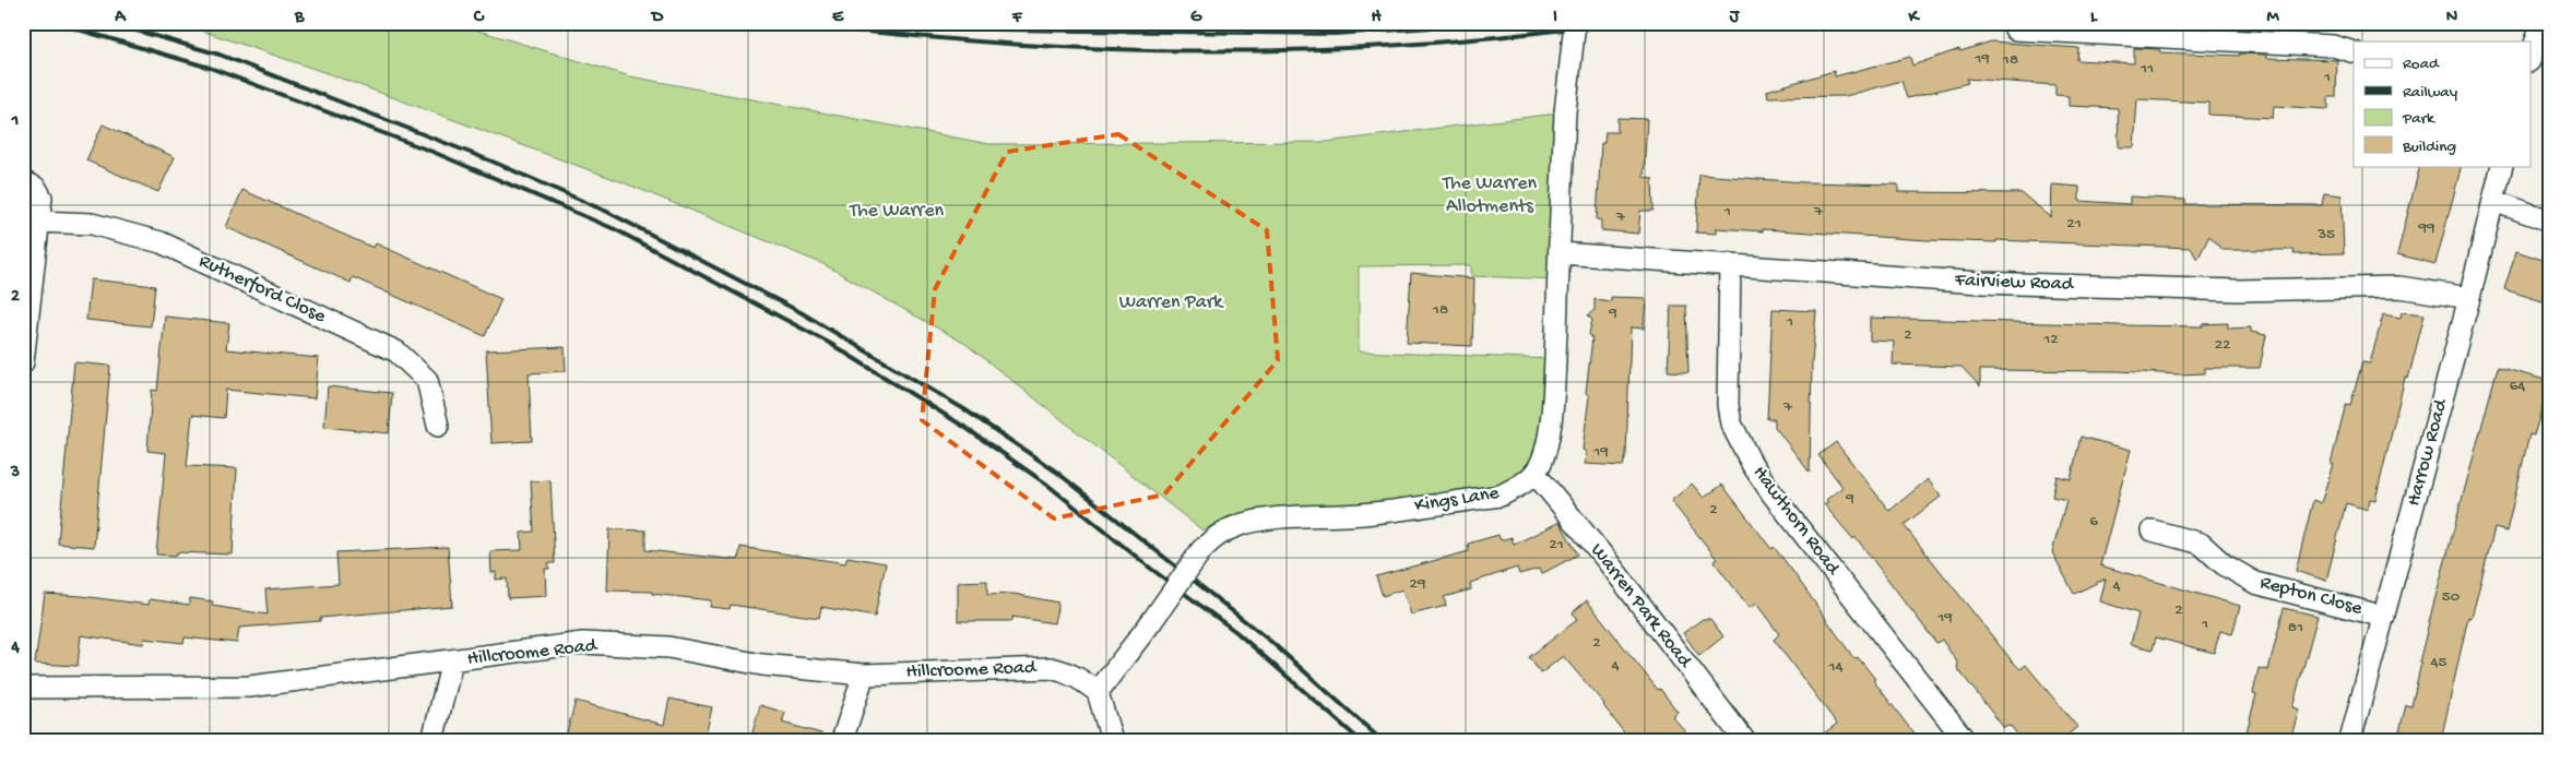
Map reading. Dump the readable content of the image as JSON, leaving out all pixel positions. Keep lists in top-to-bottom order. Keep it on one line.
{"streets":{"street":["Fairview Road","Rutherford Close","Harrow Road","Kings Lane","Hawthorn Road","Repton Close","Warren Park Road","Hillcroome Road"]},"crossings":[["Fairview Road","Harrow Road"],["Fairview Road","Kings Lane"],["Fairview Road","Hawthorn Road"],["Harrow Road","Repton Close"],["Kings Lane","Warren Park Road"],["Kings Lane","Hillcroome Road"]],"parks":["The Warren Allotments","The Warren","Warren Park"],"house_numbers":["19","18","11","1","1","7","7","21","99","35","18","9","1","2","12","22","64","7","19","9","2","6","21","29","4","50","2","19","1","81","2","45","4","14"],"legend":["Road","Railway","Park","Building"],"grid":{"columns":["A","B","C","D","E","F","G","H","I","J","K","L","M","N"],"rows":["1","2","3","4"]}}
